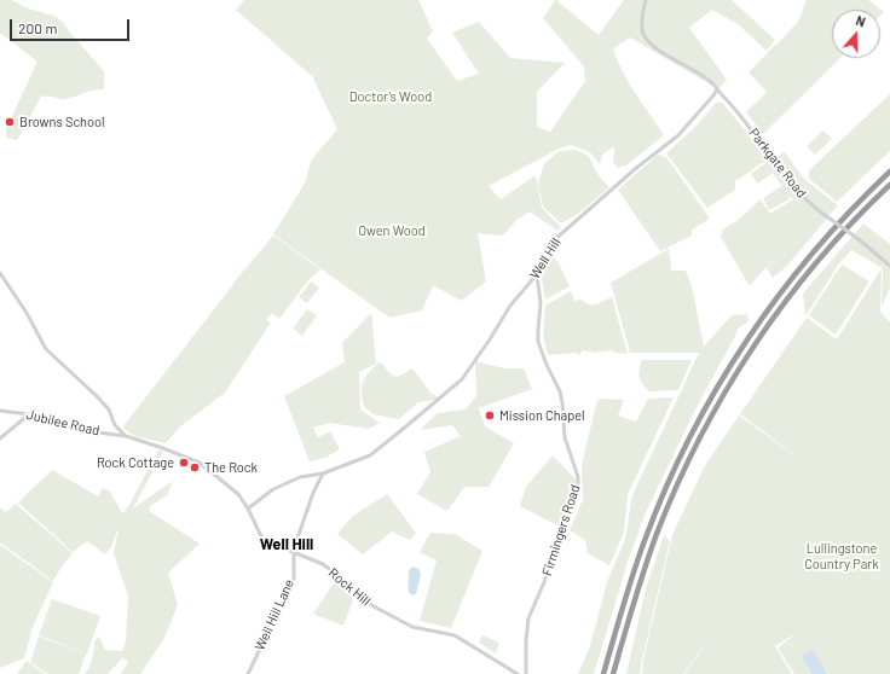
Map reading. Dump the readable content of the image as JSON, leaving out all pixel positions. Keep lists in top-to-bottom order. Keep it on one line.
{"streets":{"street":["Parkgate Road","Well Hill","Jubilee Road","Firmingers Road","Rock Hill","Well Hill Lane"]},"crossings":[["Parkgate Road","Well Hill"],["Well Hill","Firmingers Road"],["Well Hill","Rock Hill"],["Well Hill","Well Hill Lane"],["Jubilee Road","Rock Hill"],["Rock Hill","Well Hill Lane"]],"districts":["Well Hill"],"parks":["Doctor's Wood","Owen Wood","Lullingstone Country Park"],"places":["Browns School","Mission Chapel","Rock Cottage","The Rock"],"scale_bar":"200 m","north":"top"}
